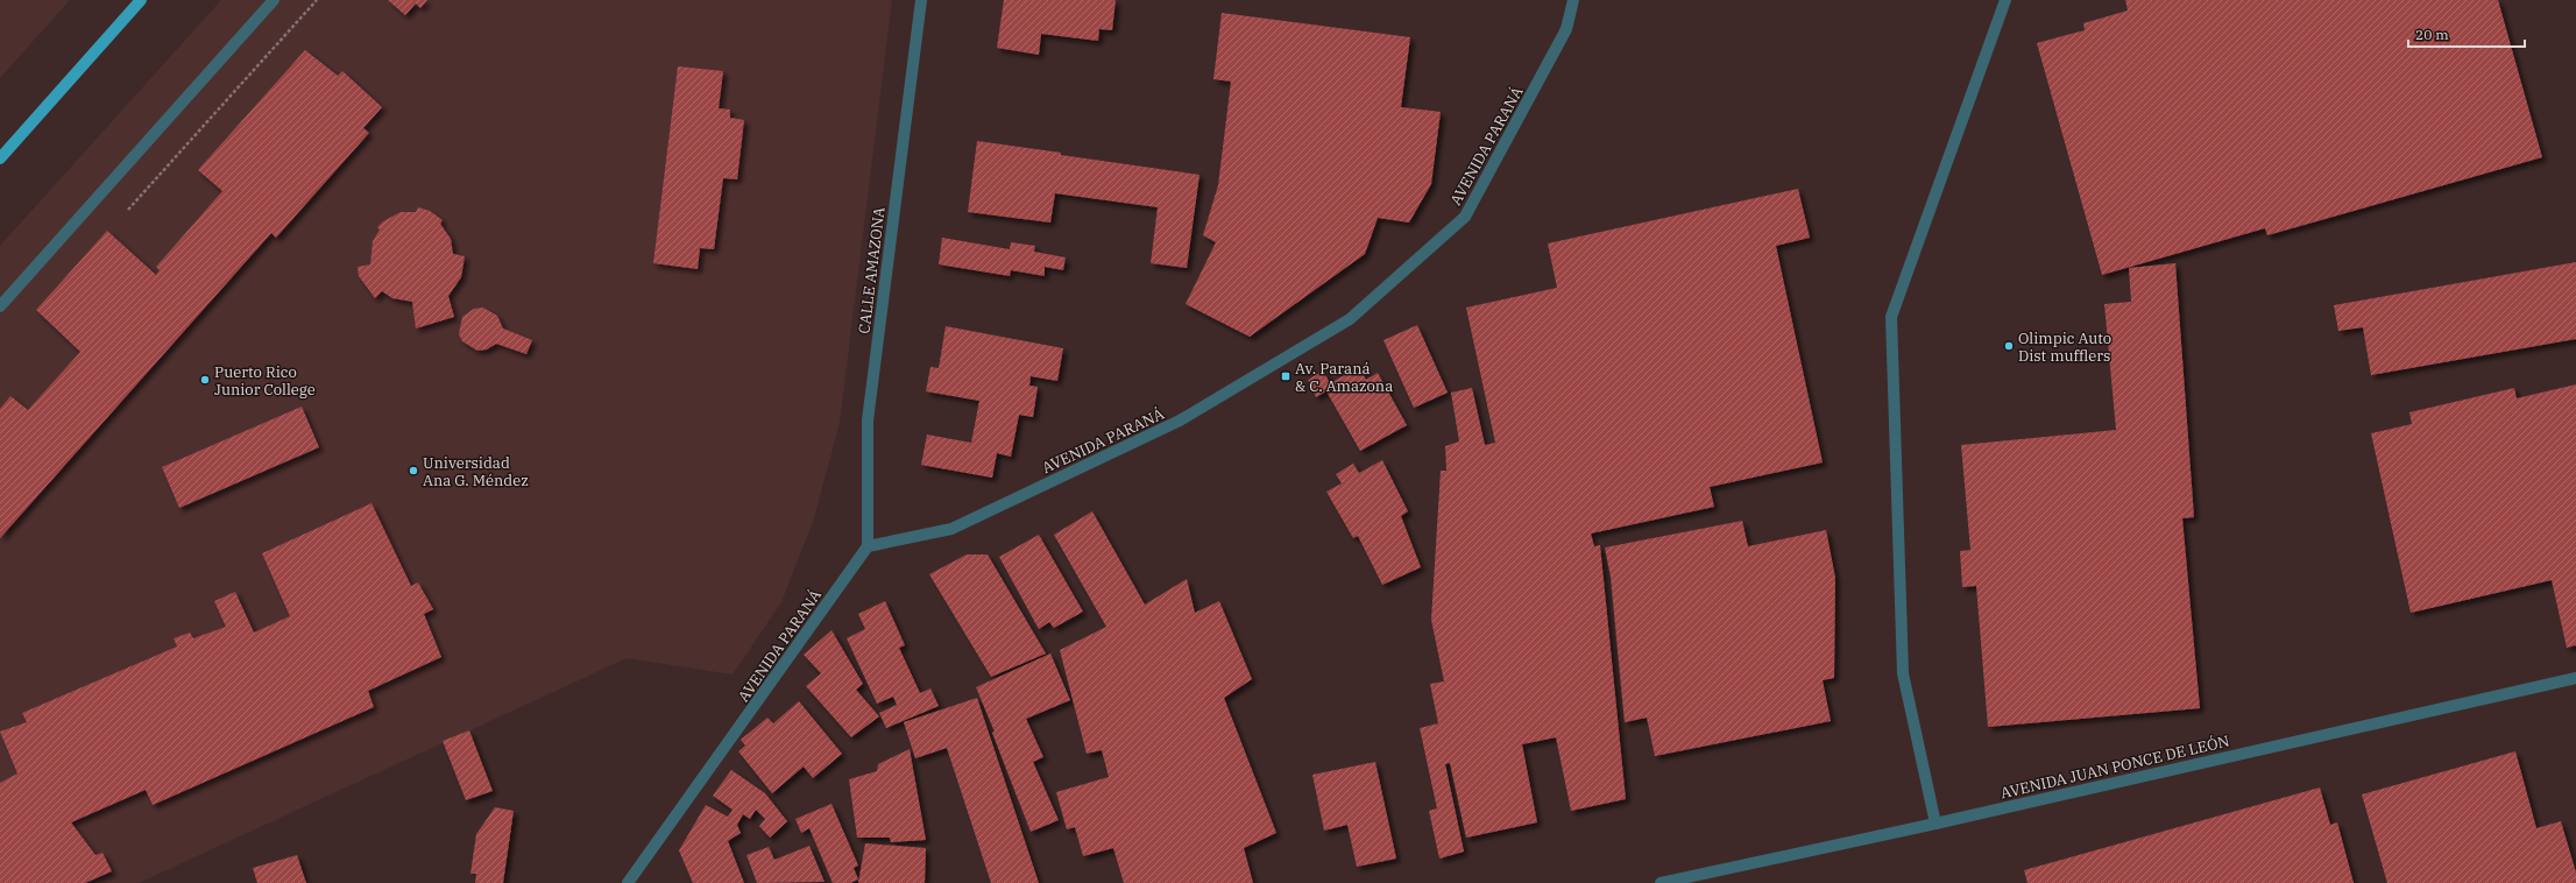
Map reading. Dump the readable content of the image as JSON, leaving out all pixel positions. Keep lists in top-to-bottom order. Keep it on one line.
{"streets":{"street":["AVENIDA PARANÁ","CALLE AMAZONA","AVENIDA JUAN PONCE DE LEÓN"]},"crossings":[["AVENIDA PARANÁ","CALLE AMAZONA"]],"places":{"other":["Olimpic Auto Dist mufflers","Puerto Rico Junior College","Universidad Ana G. Méndez"],"transit":["Av. Paraná & C. Amazona"]},"scale_bar":"20 m"}
